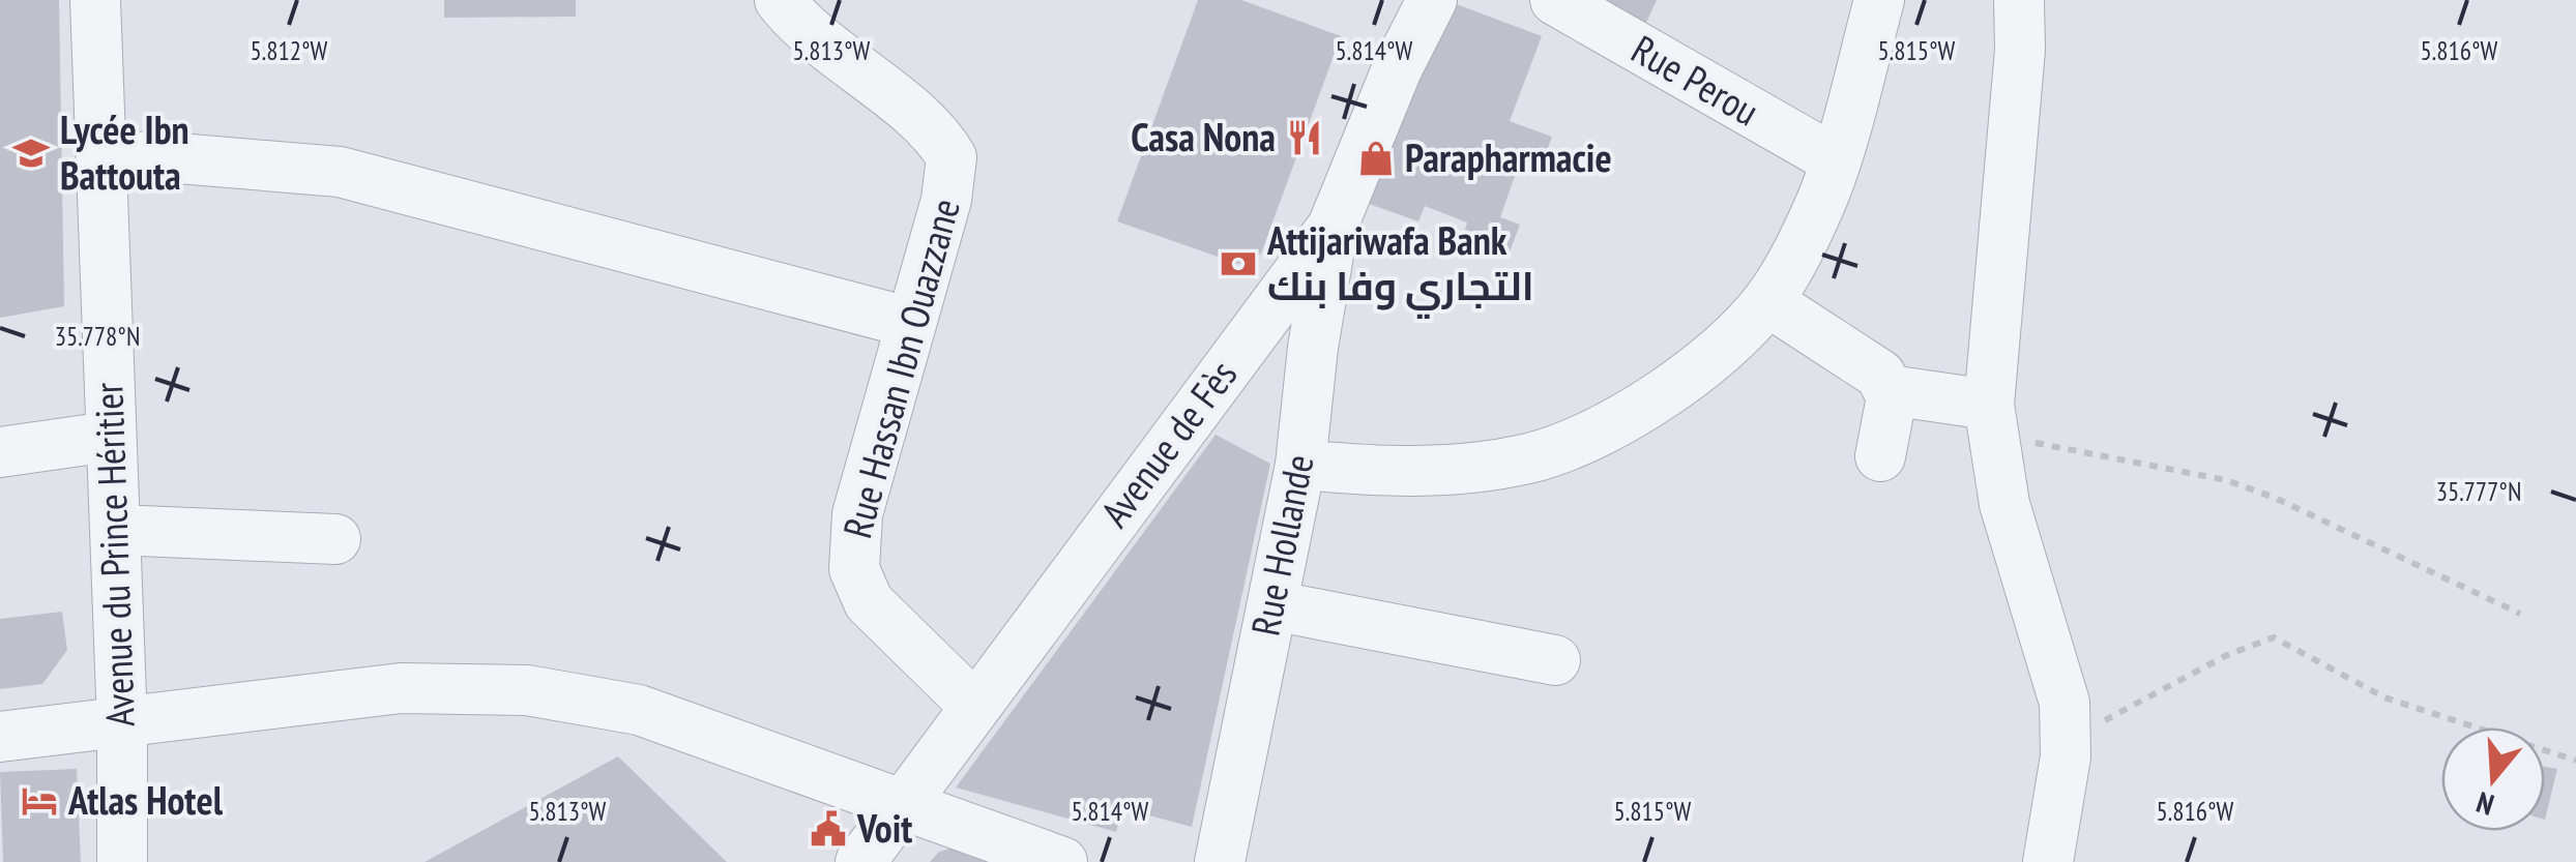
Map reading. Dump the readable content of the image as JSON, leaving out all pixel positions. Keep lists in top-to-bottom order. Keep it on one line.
{"streets":{"street":["Rue Perou","Rue Hassan Ibn Ouazzane","Avenue de Fès","Rue Hollande","Avenue du Prince Héritier"]},"crossings":[["Rue Hassan Ibn Ouazzane","Avenue de Fès"],["Avenue de Fès","Rue Hollande"]],"places":{"restaurant":["Casa Nona"],"school or university":["Lycée Ibn Battouta"],"shop":["Parapharmacie"],"bank":["Attijariwafa Bank التجاري وفا بنك"],"hotel":["Atlas Hotel"],"public building":["Voit"]},"north":"bottom","coordinates":["5.812°W","5.813°W","5.814°W","5.815°W","5.816°W","35.778°N","35.777°N"]}
